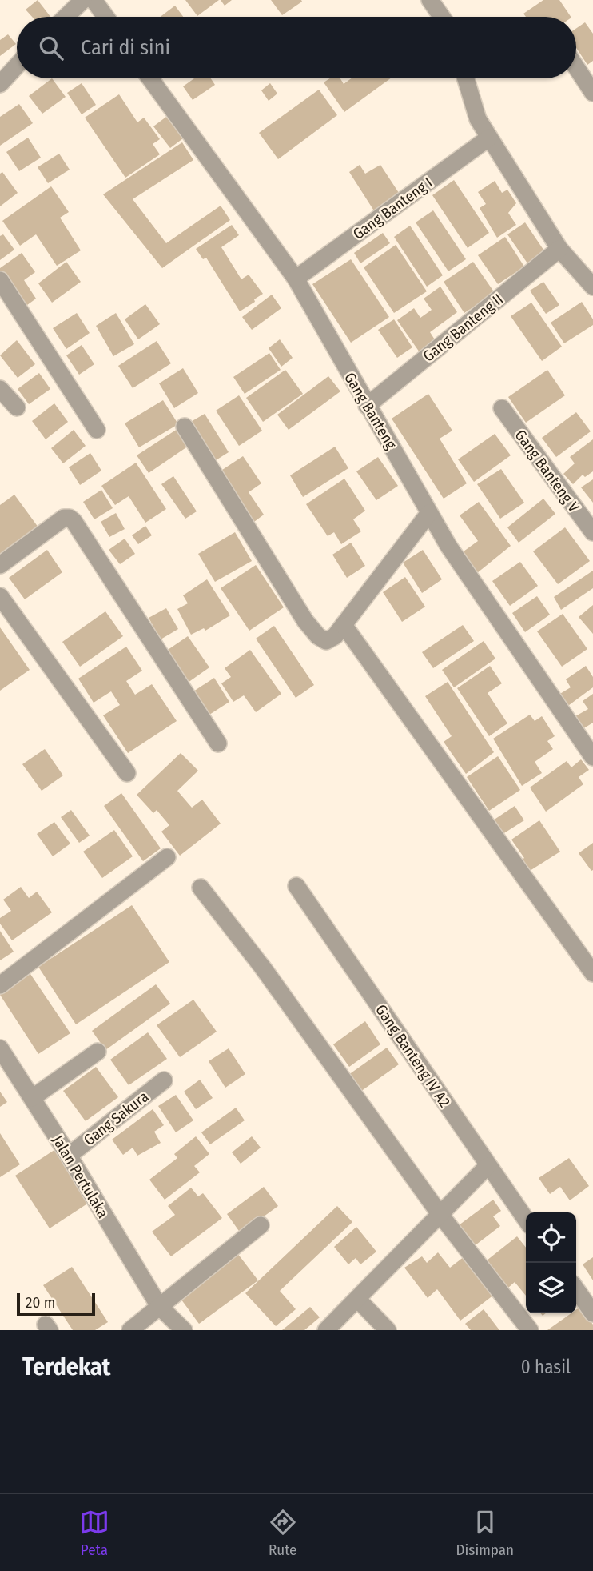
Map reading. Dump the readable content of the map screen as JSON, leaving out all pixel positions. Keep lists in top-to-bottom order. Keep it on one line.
{"streets":{"street":["Gang Banteng I","Gang Banteng II","Gang Banteng","Gang Banteng V","Gang Banteng IV A2","Gang Sakura","Jalan Pertulaka"]},"crossings":[["Gang Banteng I","Gang Banteng"],["Gang Banteng II","Gang Banteng"],["Gang Sakura","Jalan Pertulaka"]],"scale_bar":"20 m","page":{"search":"Cari di sini","scale":"20 m","heading":["Terdekat","0 hasil"],"nav":["Peta","Rute","Disimpan"]}}
